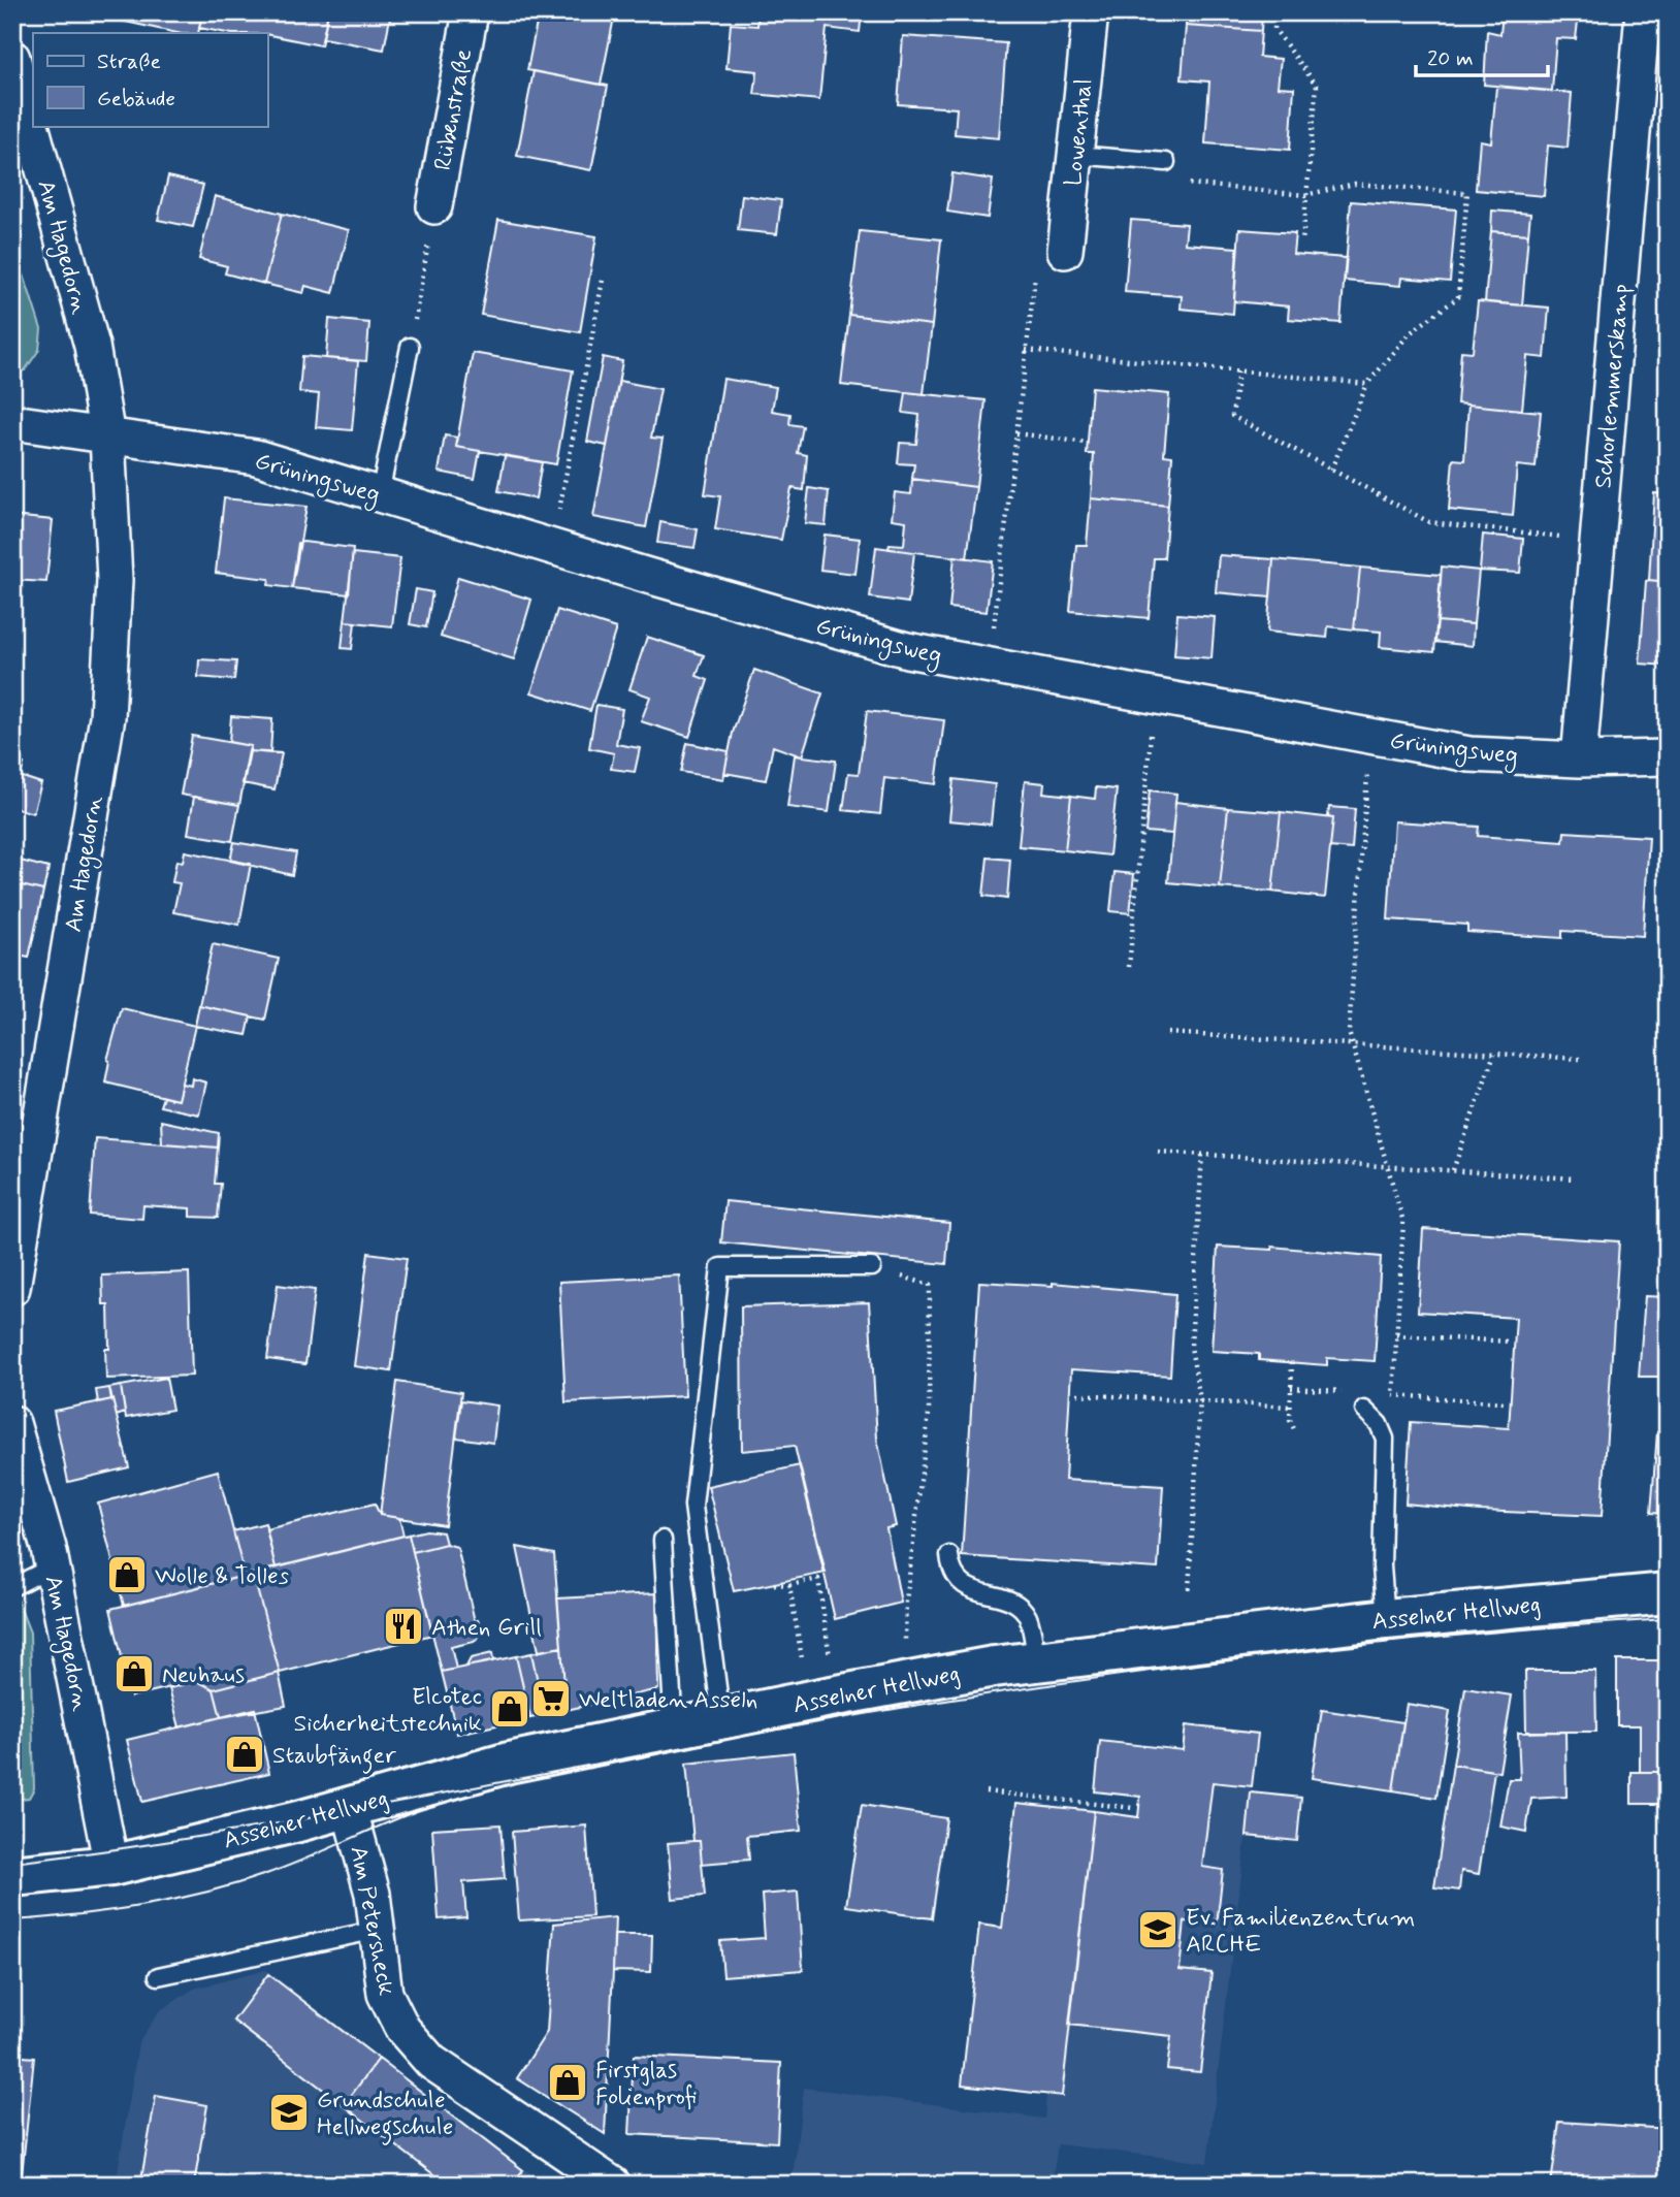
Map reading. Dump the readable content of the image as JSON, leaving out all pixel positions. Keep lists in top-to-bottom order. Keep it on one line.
{"streets":{"main road":["Asselner Hellweg"],"street":["Rübenstraße","Lowenthal","Am Hagedorn","Schorlemmerskamp","Grüningsweg","Am Petersheck"]},"crossings":[["Am Hagedorn","Grüningsweg"],["Am Hagedorn","Asselner Hellweg"],["Schorlemmerskamp","Grüningsweg"],["Asselner Hellweg","Am Petersheck"]],"places":{"shop":["Wolle & Tolles","Neuhaus","Elcotec Sicherheitstechnik","Staubfänger","Firstglas Folienprofi"],"restaurant":["Athen Grill"],"supermarket":["Weltladen Asseln"],"school or university":["Ev. Familienzentrum ARCHE","Grundschule Hellwegschule"]},"legend":["Straße","Gebäude"],"scale_bar":"20 m"}
